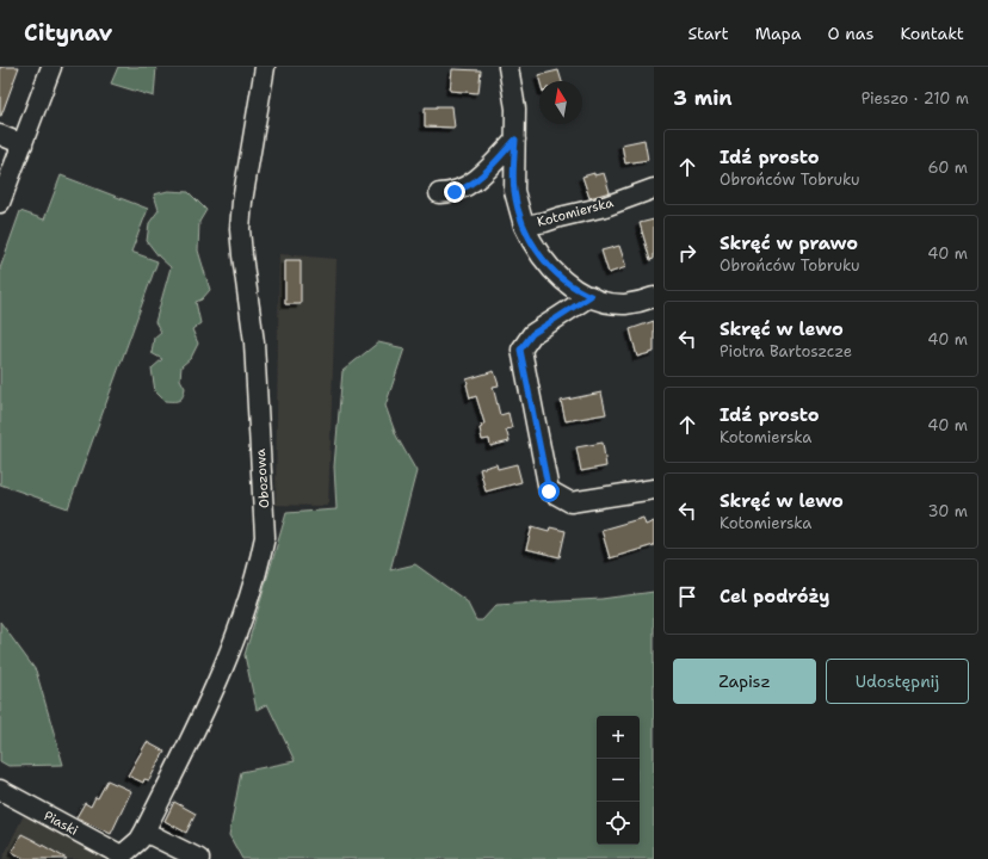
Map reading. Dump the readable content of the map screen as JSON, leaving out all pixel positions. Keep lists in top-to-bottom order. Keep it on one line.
{"streets":{"street":["Kotomierska","Obozowa","Piaski"]},"crossings":[["Obozowa","Piaski"]],"north":"top","page":{"header":"Citynav","nav":["Start","Mapa","O nas","Kontakt"],"heading":["3 min","Pieszo · 210 m"],"list":[["Idź prosto","Obrońców Tobruku","60 m"],["Skręć w prawo","Obrońców Tobruku","40 m"],["Skręć w lewo","Piotra Bartoszcze","40 m"],["Idź prosto","Kotomierska","40 m"],["Skręć w lewo","Kotomierska","30 m"],"Cel podróży"],"buttons":["Zapisz","Udostępnij"],"map_buttons":["+","−"]}}
